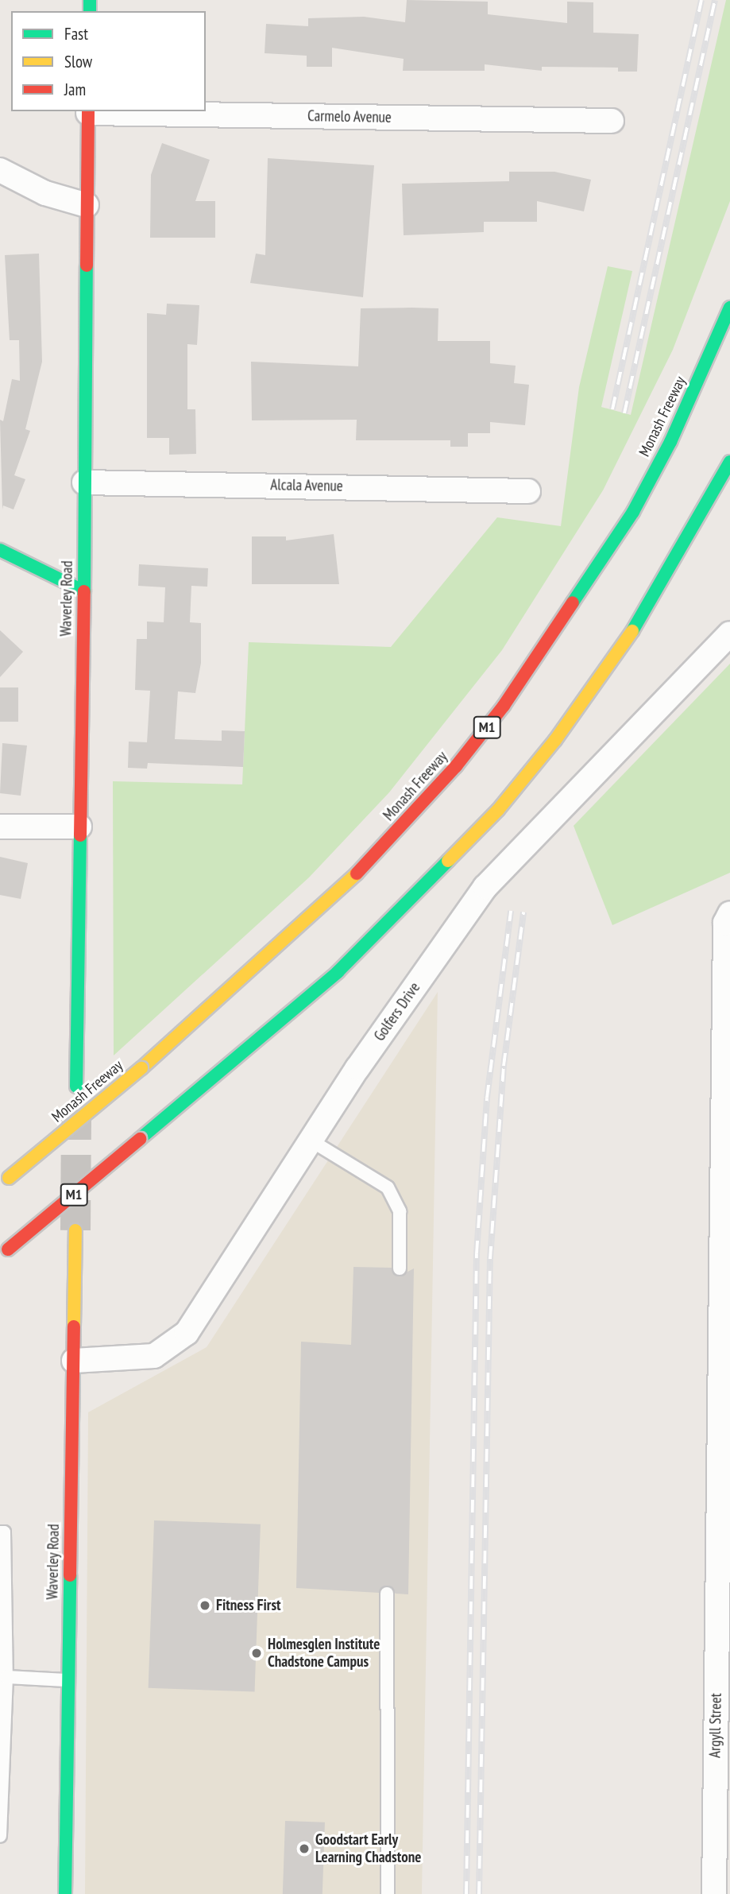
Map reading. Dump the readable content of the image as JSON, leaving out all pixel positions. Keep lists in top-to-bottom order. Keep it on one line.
{"streets":{"main road":["Monash Freeway","Waverley Road","M1"],"street":["Carmelo Avenue","Alcala Avenue","Golfers Drive","Argyll Street"]},"crossings":[["Carmelo Avenue","Waverley Road"],["Alcala Avenue","Waverley Road"],["Waverley Road","Golfers Drive"]],"places":["Fitness First","Holmesglen Institute Chadstone Campus","Goodstart Early Learning Chadstone"],"legend":["Fast","Slow","Jam"]}
